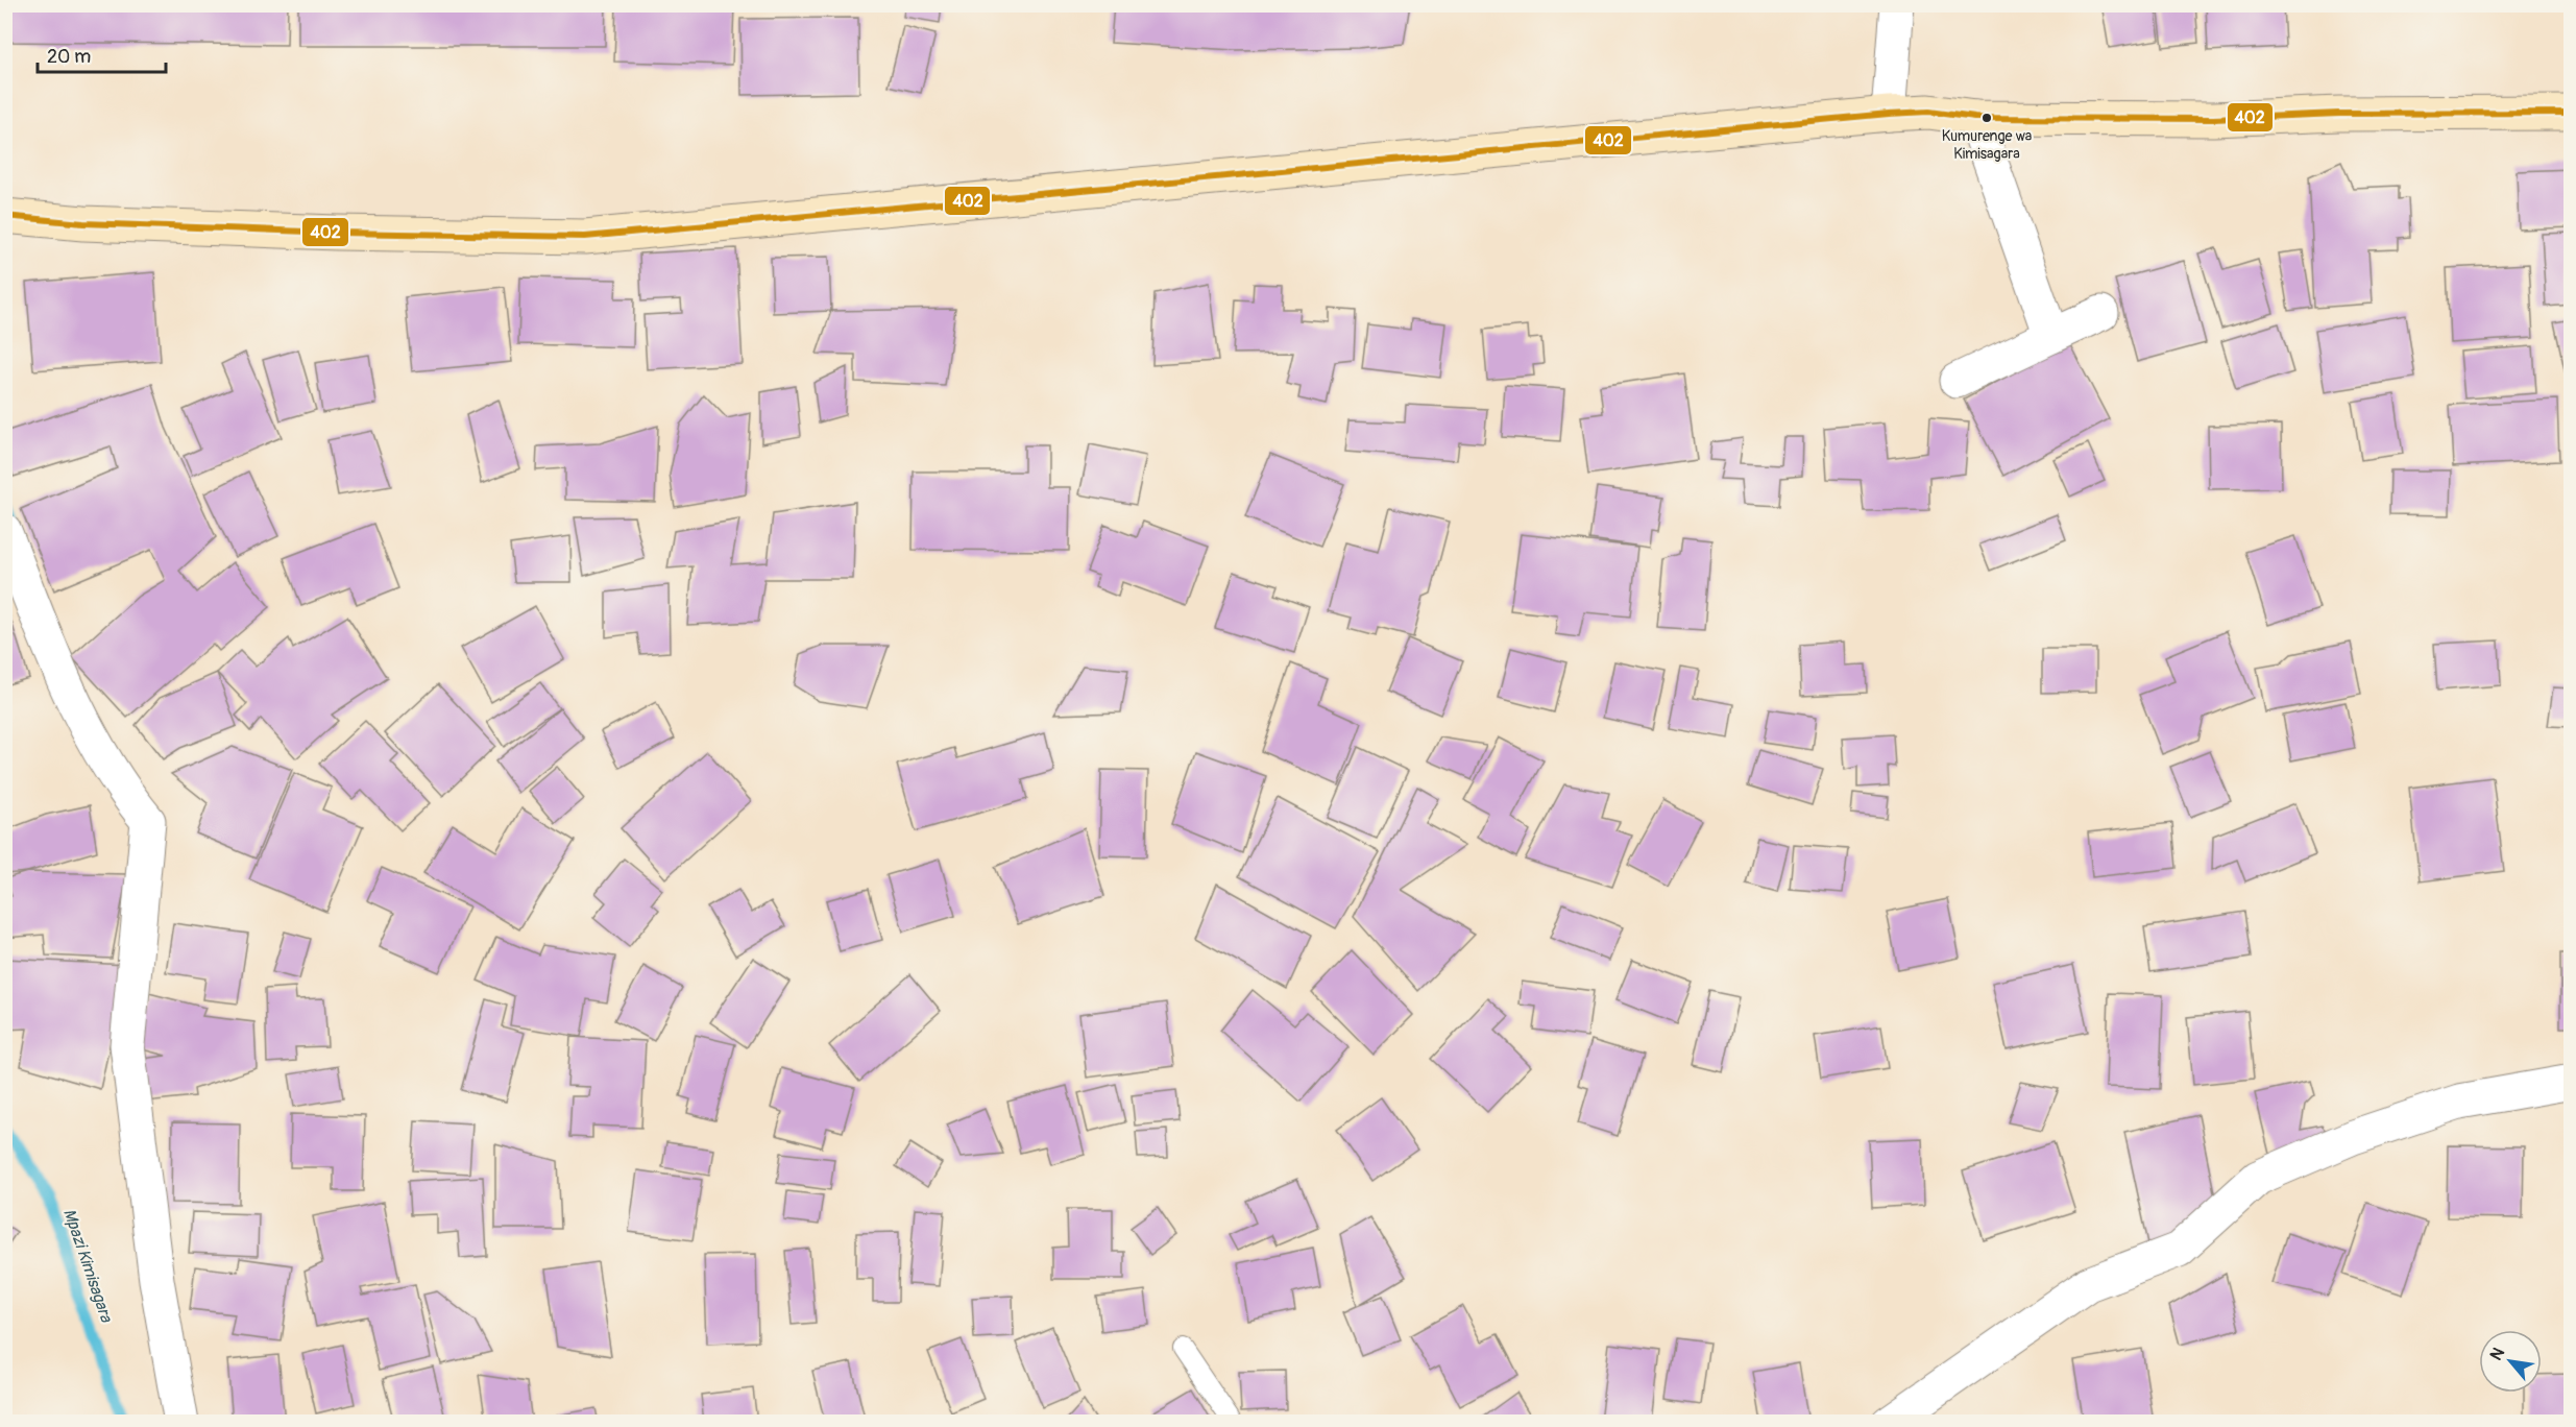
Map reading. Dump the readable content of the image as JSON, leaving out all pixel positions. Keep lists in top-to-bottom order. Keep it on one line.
{"water":["Mpazi Kimisagara"],"places":["Kumurenge wa Kimisagara"],"lines":["transit line 402"],"scale_bar":"20 m","north":"top left"}
